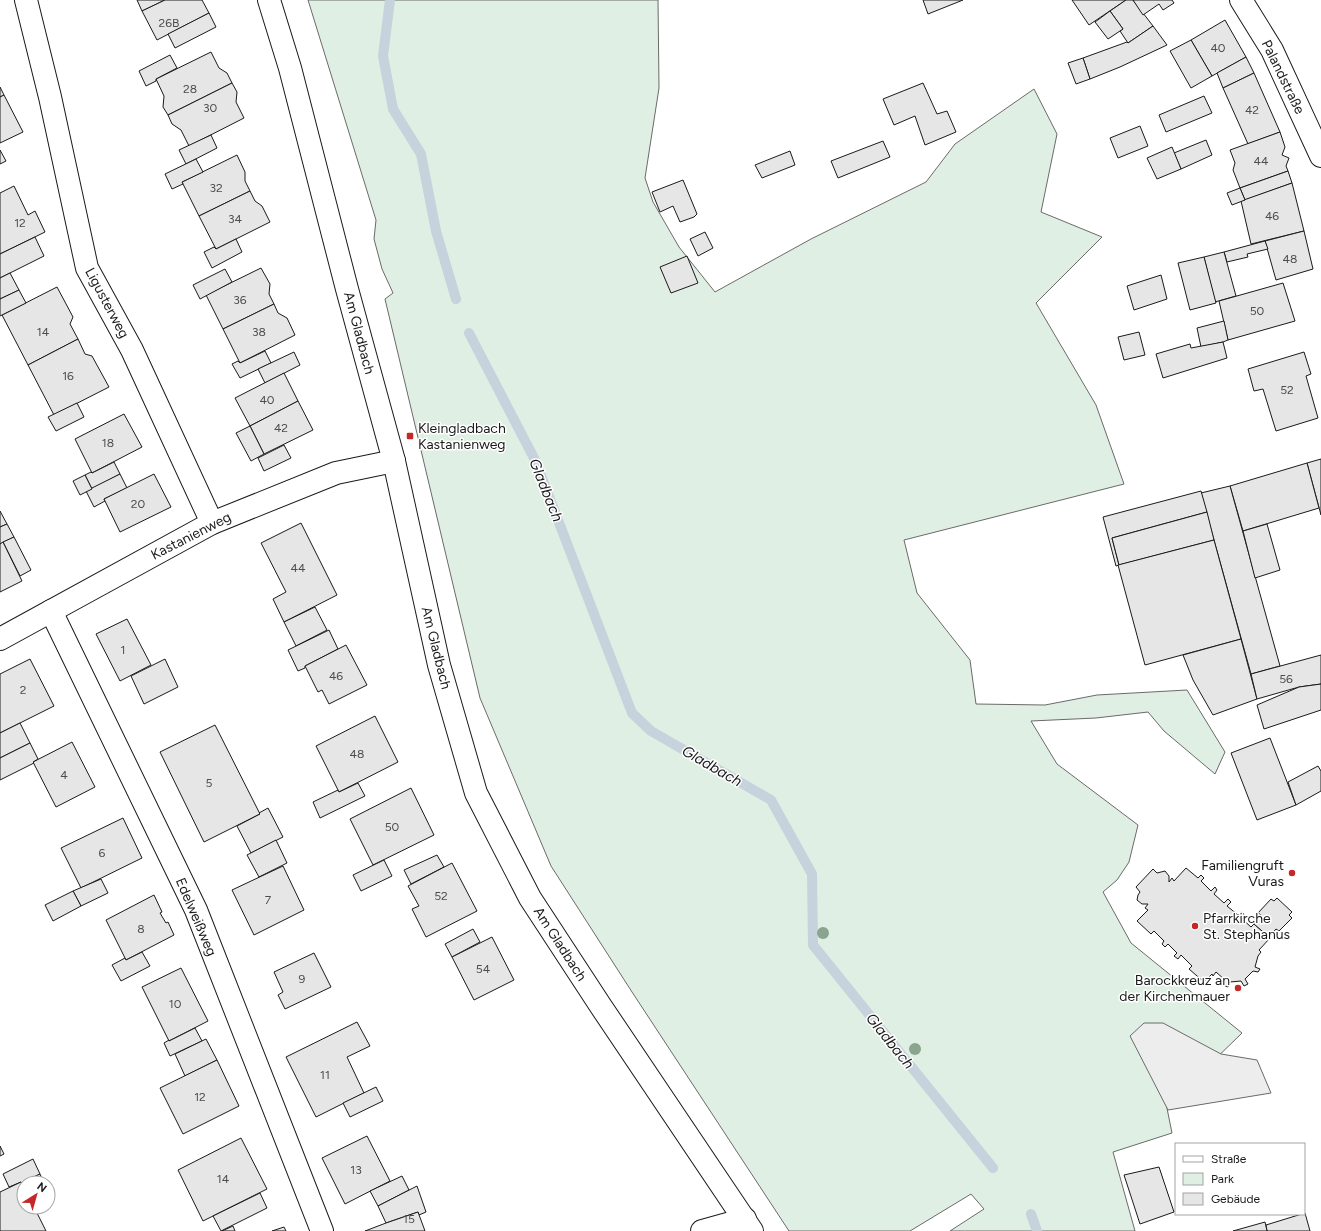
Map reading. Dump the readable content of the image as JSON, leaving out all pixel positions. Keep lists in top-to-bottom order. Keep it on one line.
{"streets":{"street":["Palandstraße","Ligusterweg","Am Gladbach","Kastanienweg","Edelweißweg"]},"crossings":[["Ligusterweg","Kastanienweg"],["Am Gladbach","Kastanienweg"],["Kastanienweg","Edelweißweg"]],"water":["Gladbach"],"places":{"transit":["Kleingladbach Kastanienweg"],"other":["Familiengruft Vuras","Pfarrkirche St. Stephanus","Barockkreuz an der Kirchenmauer"]},"house_numbers":["26B","40","28","30","42","44","32","46","34","12","48","36","50","14","38","16","52","40","42","18","20","44","1","46","56","2","48","4","5","50","6","52","7","8","54","9","10","11","12","13","14","15"],"legend":["Straße","Park","Gebäude"],"north":"top right"}
